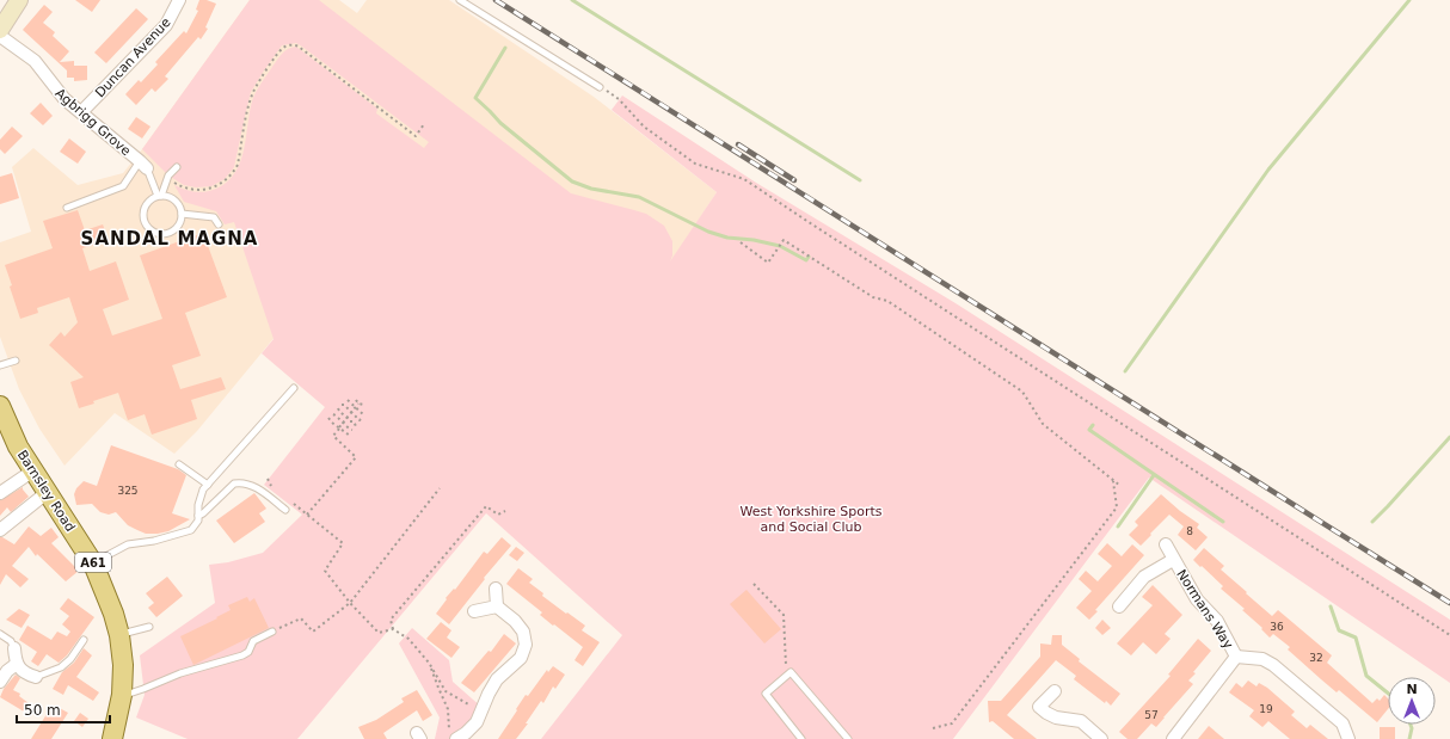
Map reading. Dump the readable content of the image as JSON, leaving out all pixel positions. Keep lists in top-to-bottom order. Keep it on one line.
{"streets":{"main road":["Barnsley Road","A61"],"street":["Duncan Avenue","Agbrigg Grove","Normans Way"]},"crossings":[["Duncan Avenue","Agbrigg Grove"]],"districts":["SANDAL MAGNA"],"parks":["West Yorkshire Sports and Social Club"],"house_numbers":["325","8","36","32","19","57"],"scale_bar":"50 m","north":"top"}
